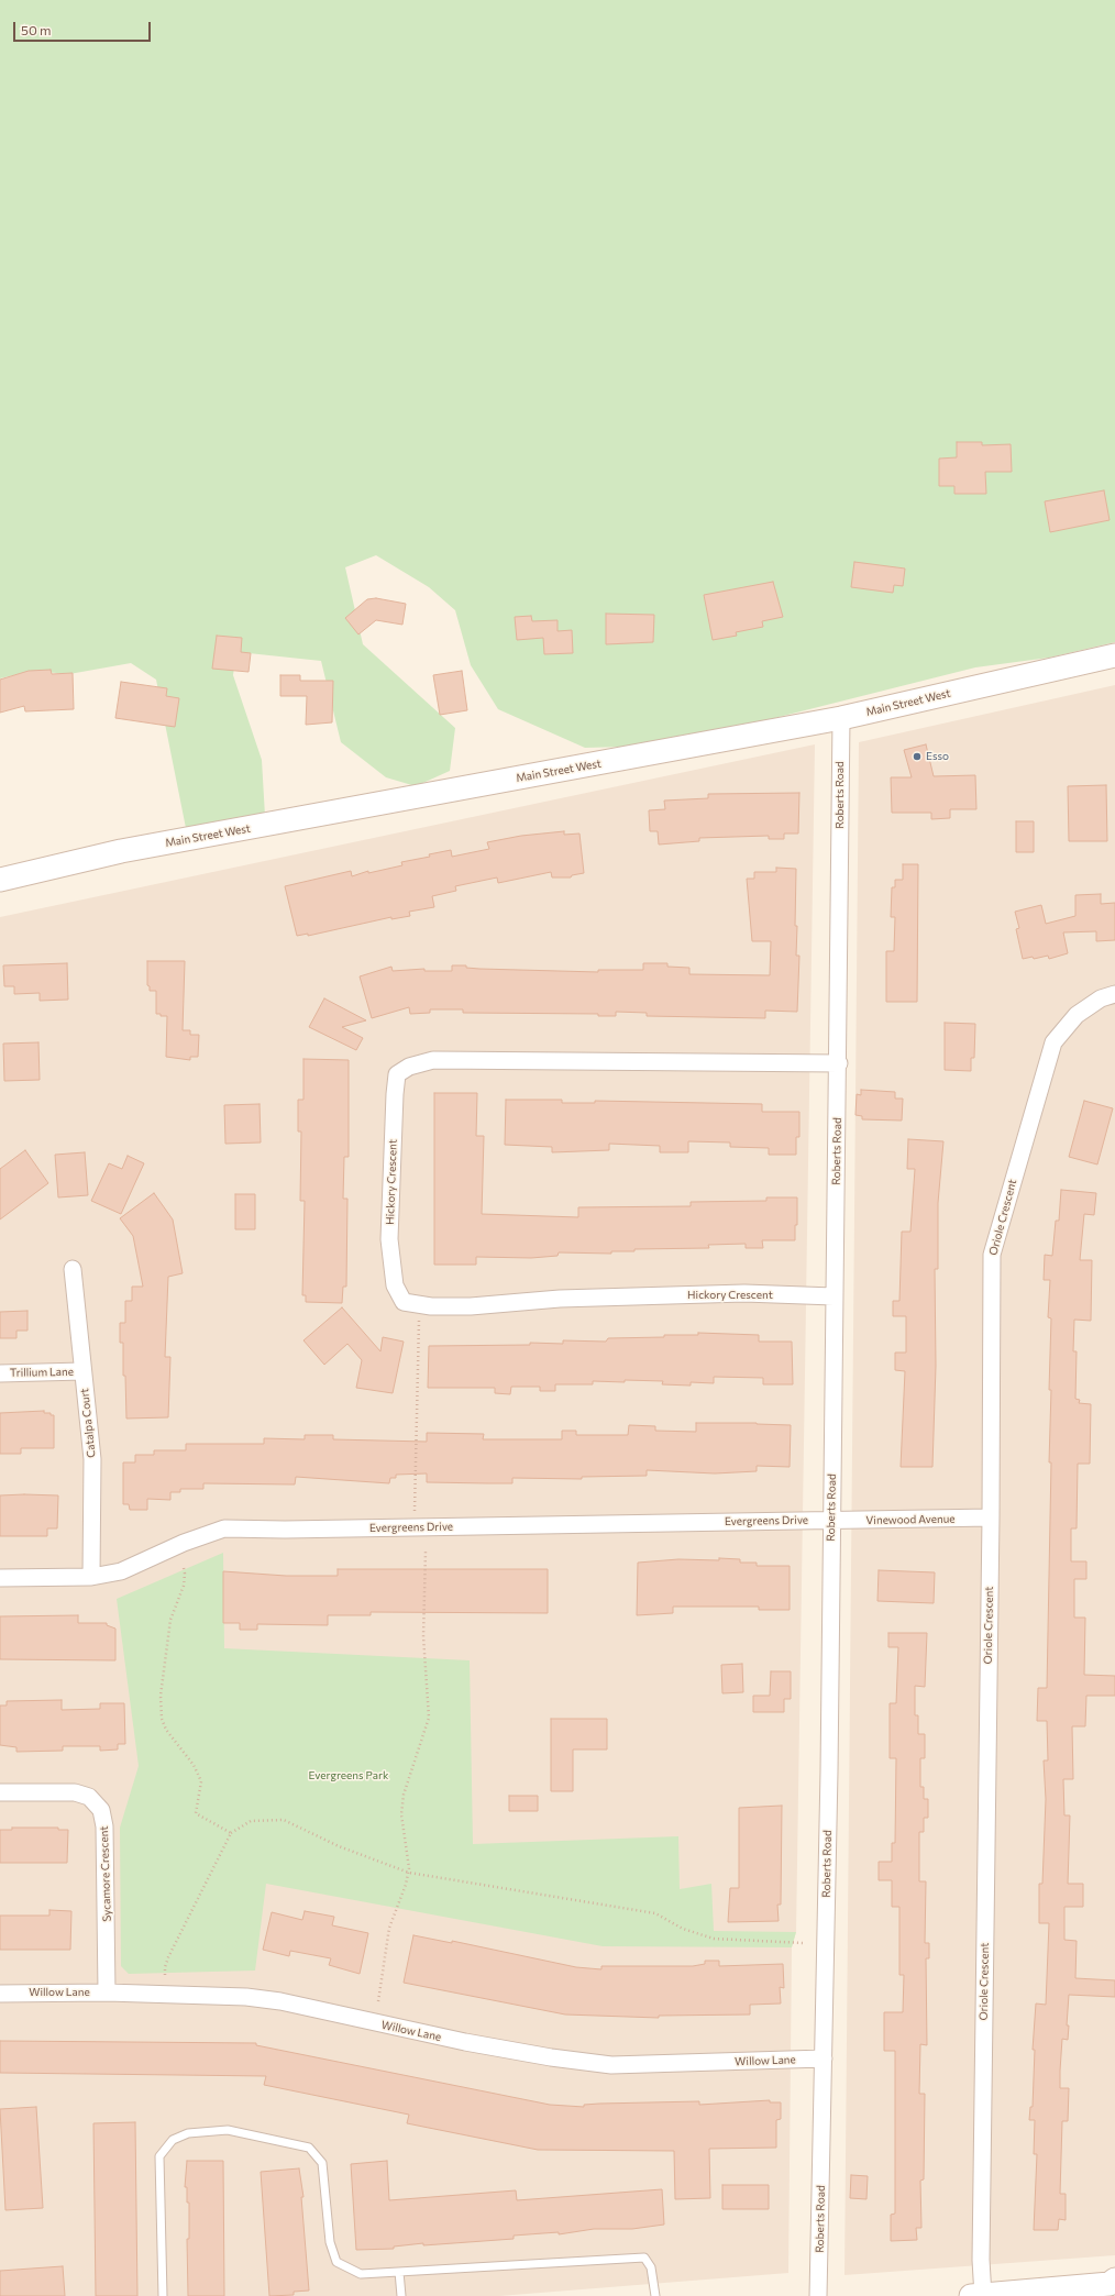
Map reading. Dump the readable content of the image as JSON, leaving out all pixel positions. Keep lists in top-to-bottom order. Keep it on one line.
{"streets":{"main road":["Main Street West"],"street":["Roberts Road","Hickory Crescent","Oriole Crescent","Trillium Lane","Catalpa Court","Vinewood Avenue","Evergreens Drive","Sycamore Crescent","Willow Lane"]},"crossings":[["Main Street West","Roberts Road"],["Roberts Road","Hickory Crescent"],["Roberts Road","Vinewood Avenue"],["Roberts Road","Evergreens Drive"],["Roberts Road","Willow Lane"],["Oriole Crescent","Vinewood Avenue"],["Trillium Lane","Catalpa Court"],["Catalpa Court","Evergreens Drive"],["Vinewood Avenue","Evergreens Drive"],["Sycamore Crescent","Willow Lane"]],"parks":["Evergreens Park"],"places":["Esso"],"scale_bar":"50 m"}
